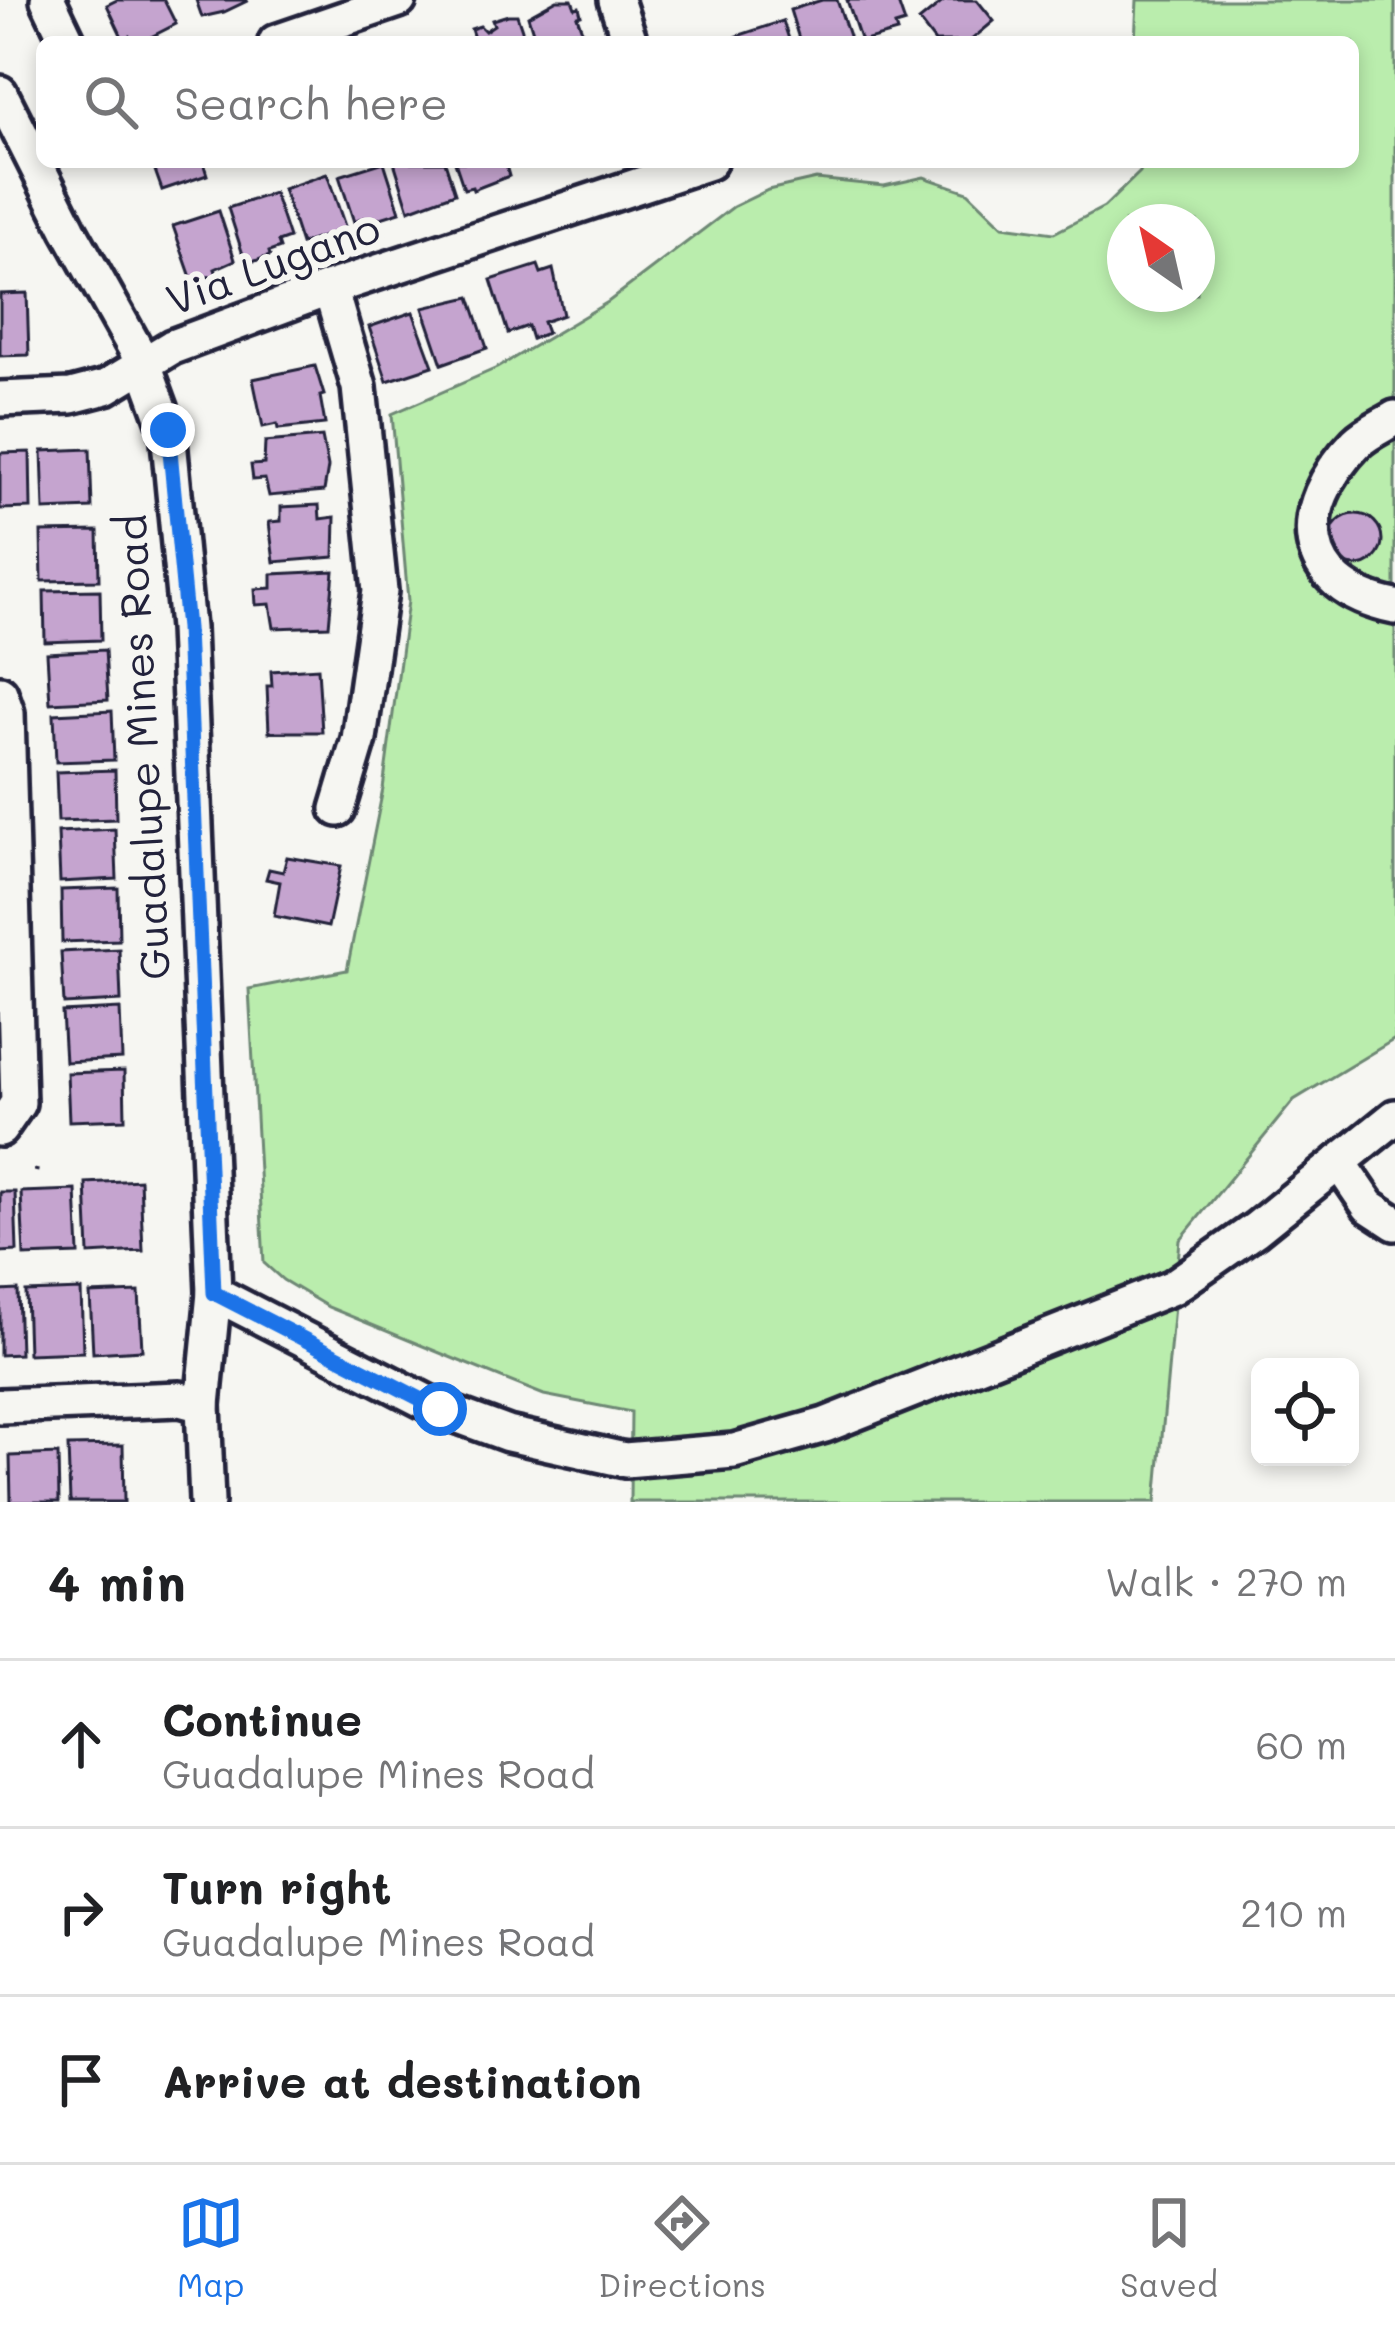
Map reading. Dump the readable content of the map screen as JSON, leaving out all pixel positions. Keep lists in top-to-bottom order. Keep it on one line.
{"streets":{"street":["Via Lugano","Guadalupe Mines Road"]},"crossings":[["Via Lugano","Guadalupe Mines Road"]],"north":"top left","page":{"search":"Search here","heading":["4 min","Walk · 270 m"],"list":[["Continue","Guadalupe Mines Road","60 m"],["Turn right","Guadalupe Mines Road","210 m"],"Arrive at destination"],"nav":["Map","Directions","Saved"]}}
